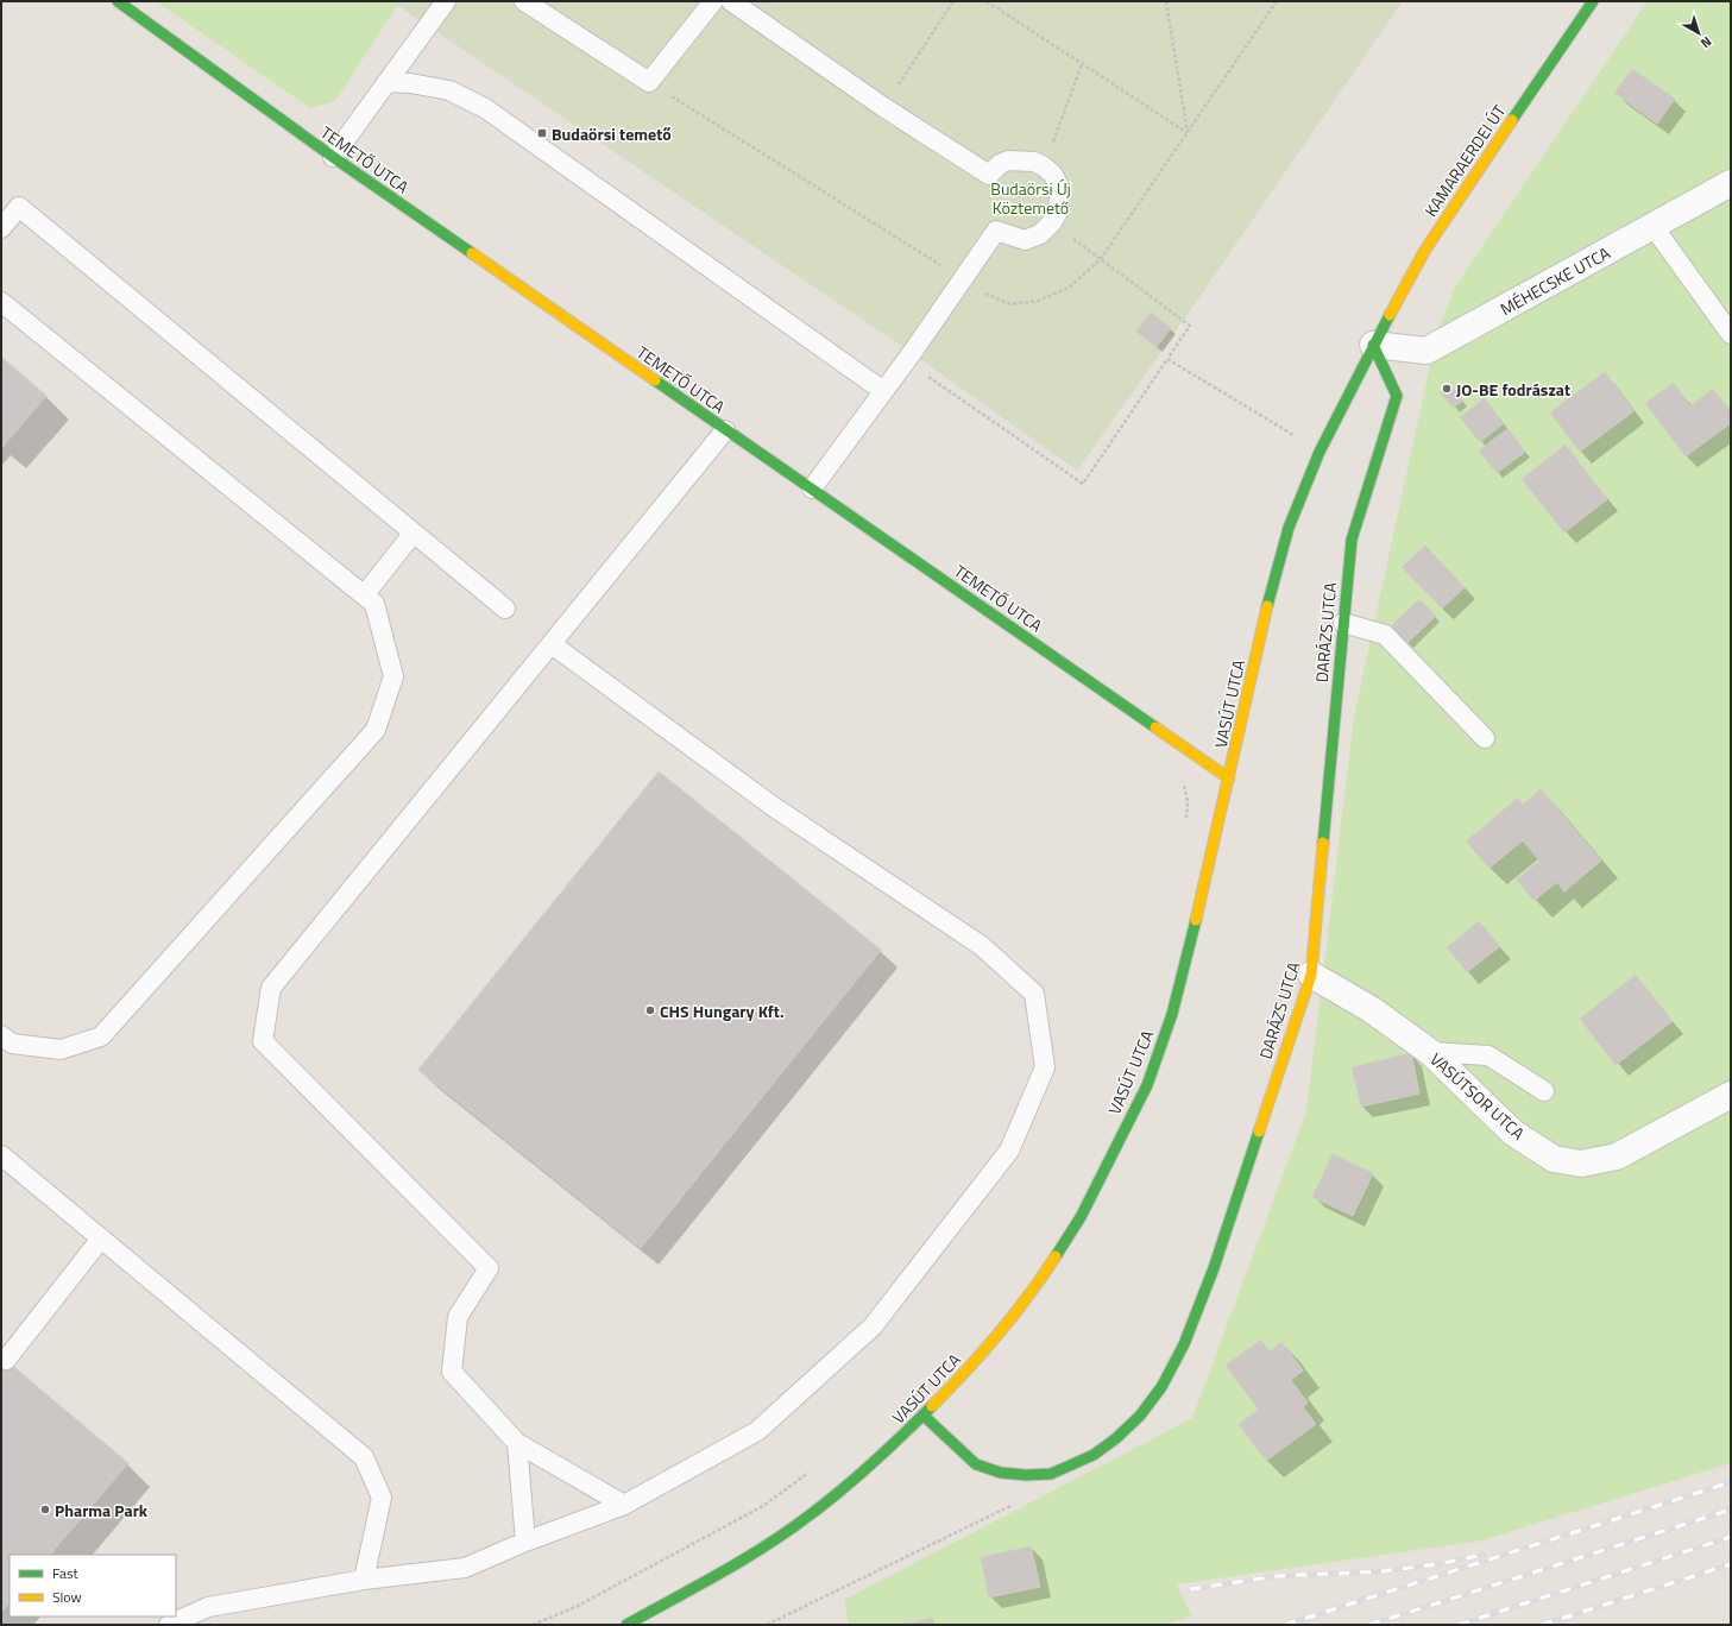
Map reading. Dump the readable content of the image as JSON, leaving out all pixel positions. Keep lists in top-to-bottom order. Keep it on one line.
{"streets":{"street":["TEMETŐ UTCA","KAMARAERDEI ÚT","MÉHECSKE UTCA","DARÁZS UTCA","VASÚT UTCA","VASÚTSOR UTCA"]},"crossings":[["TEMETŐ UTCA","VASÚT UTCA"],["KAMARAERDEI ÚT","MÉHECSKE UTCA"],["KAMARAERDEI ÚT","DARÁZS UTCA"],["KAMARAERDEI ÚT","VASÚT UTCA"],["MÉHECSKE UTCA","DARÁZS UTCA"],["MÉHECSKE UTCA","VASÚT UTCA"],["DARÁZS UTCA","VASÚT UTCA"],["DARÁZS UTCA","VASÚTSOR UTCA"]],"parks":["Budaörsi Új Köztemető"],"places":{"transit":["Budaörsi temető"],"other":["JO-BE fodrászat","CHS Hungary Kft.","Pharma Park"]},"legend":["Fast","Slow"],"north":"bottom right"}
